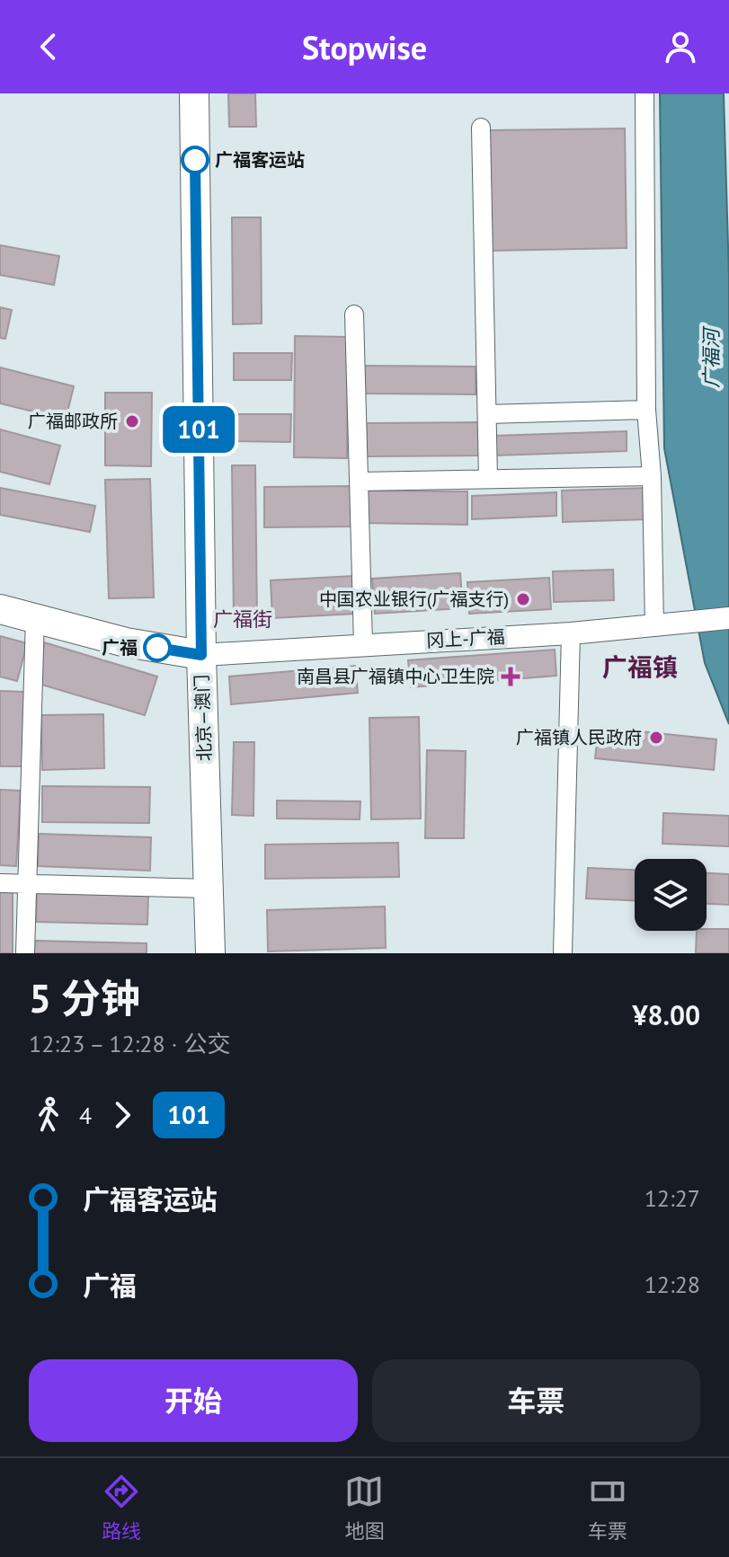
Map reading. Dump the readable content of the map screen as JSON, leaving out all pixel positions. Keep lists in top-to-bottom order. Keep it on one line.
{"streets":{"main road":["北京—澳门"],"street":["冈上-广福"]},"crossings":[["冈上-广福","北京—澳门"]],"districts":["广福街","广福镇"],"water":["广福河"],"places":{"other":["广福客运站","广福邮政所","中国农业银行(广福支行)","广福","广福镇人民政府"],"health":["南昌县广福镇中心卫生院"]},"lines":["bus line 101"],"page":{"header":"Stopwise","on_map":"101","heading":["5 分钟","12:23 – 12:28 · 公交","¥8.00"],"legs":["4","101"],"list":[{"name":"广福客运站","value":"12:27"},{"name":"广福","value":"12:28"}],"buttons":["开始","车票"],"tabs":["路线","地图","车票"]}}
